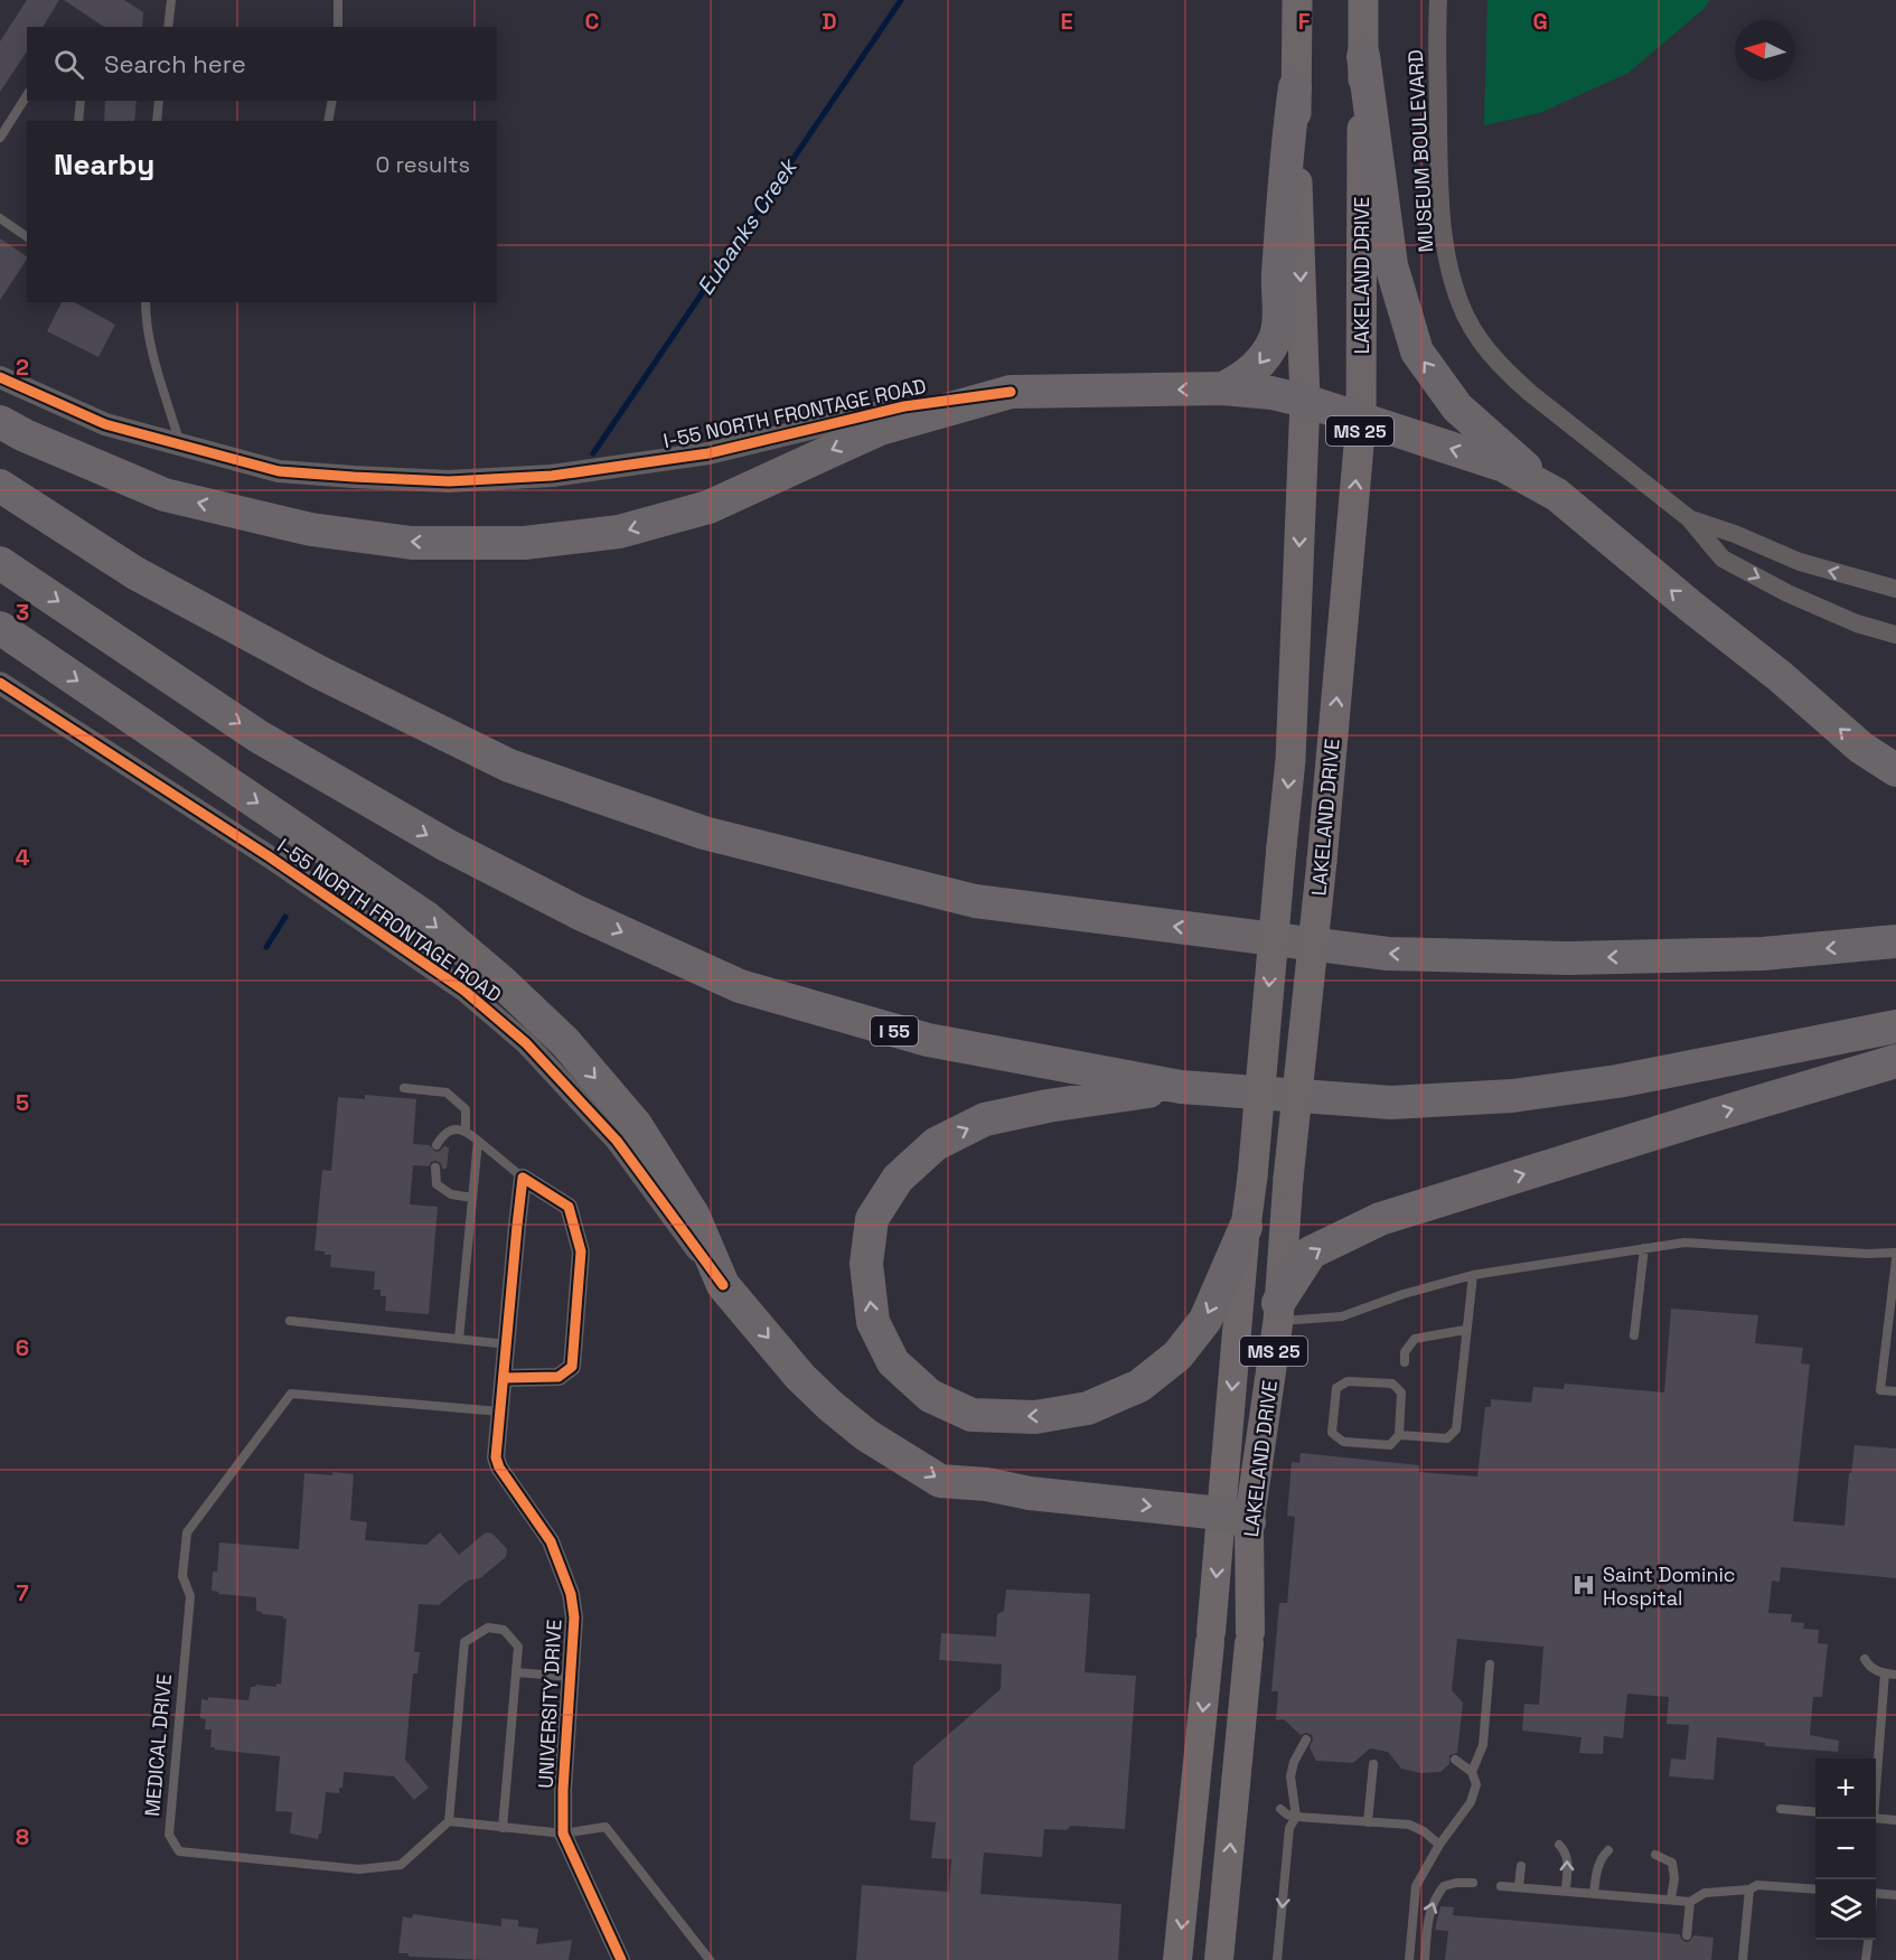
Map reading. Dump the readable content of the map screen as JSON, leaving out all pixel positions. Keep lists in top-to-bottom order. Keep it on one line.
{"streets":{"highway":["LAKELAND DRIVE","MS 25","I 55"],"street":["MUSEUM BOULEVARD","I-55 NORTH FRONTAGE ROAD","UNIVERSITY DRIVE"],"lane":["MEDICAL DRIVE"]},"crossings":[["UNIVERSITY DRIVE","MEDICAL DRIVE"]],"water":["Eubanks Creek"],"places":{"hospital":["Saint Dominic Hospital"]},"north":"left","page":{"search":"Search here","heading":["Nearby","0 results"],"map_buttons":["+","−"]},"grid":{"columns":["C","D","E","F","G"],"rows":["2","3","4","5","6","7","8"]}}
